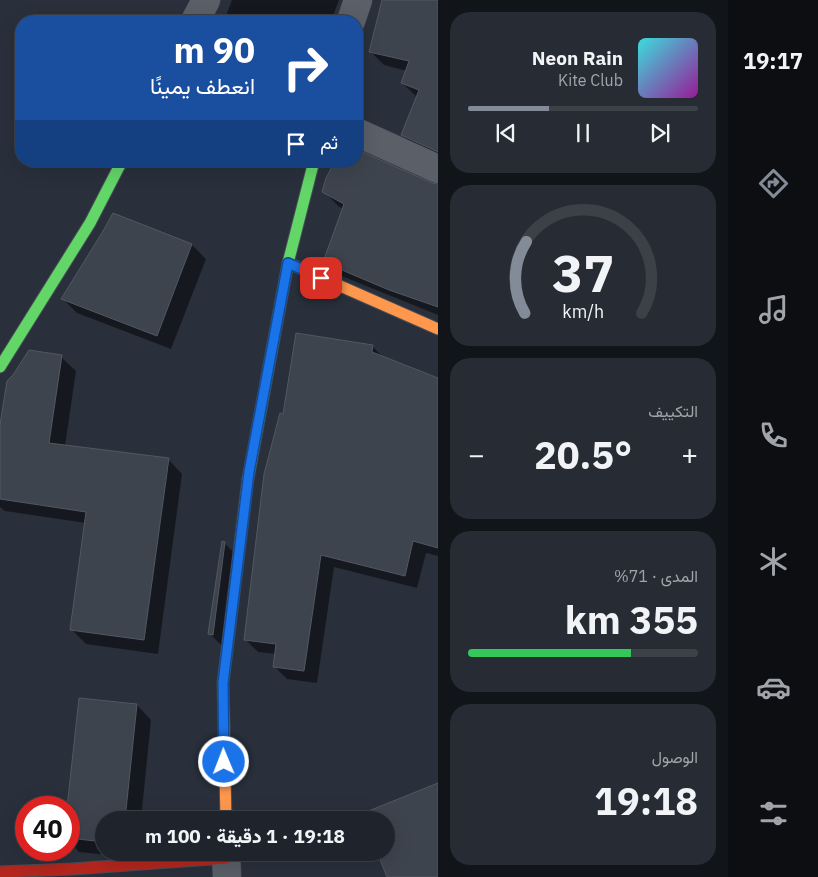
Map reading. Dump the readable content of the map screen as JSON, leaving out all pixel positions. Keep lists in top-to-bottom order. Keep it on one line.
{"page":{"tabs":"19:17","turn":["90 m","انعطف يمينًا"],"song":["Neon Rain","Kite Club"],"then":"ثم","tile":["التكييف",["المدى · 71%","355 km"],["الوصول","19:18"]],"heat":["−","20.5°","+"],"limit":"40","trip":"19:18 · 1 دقيقة · 100 m","gauge":["37","km/h"]}}
